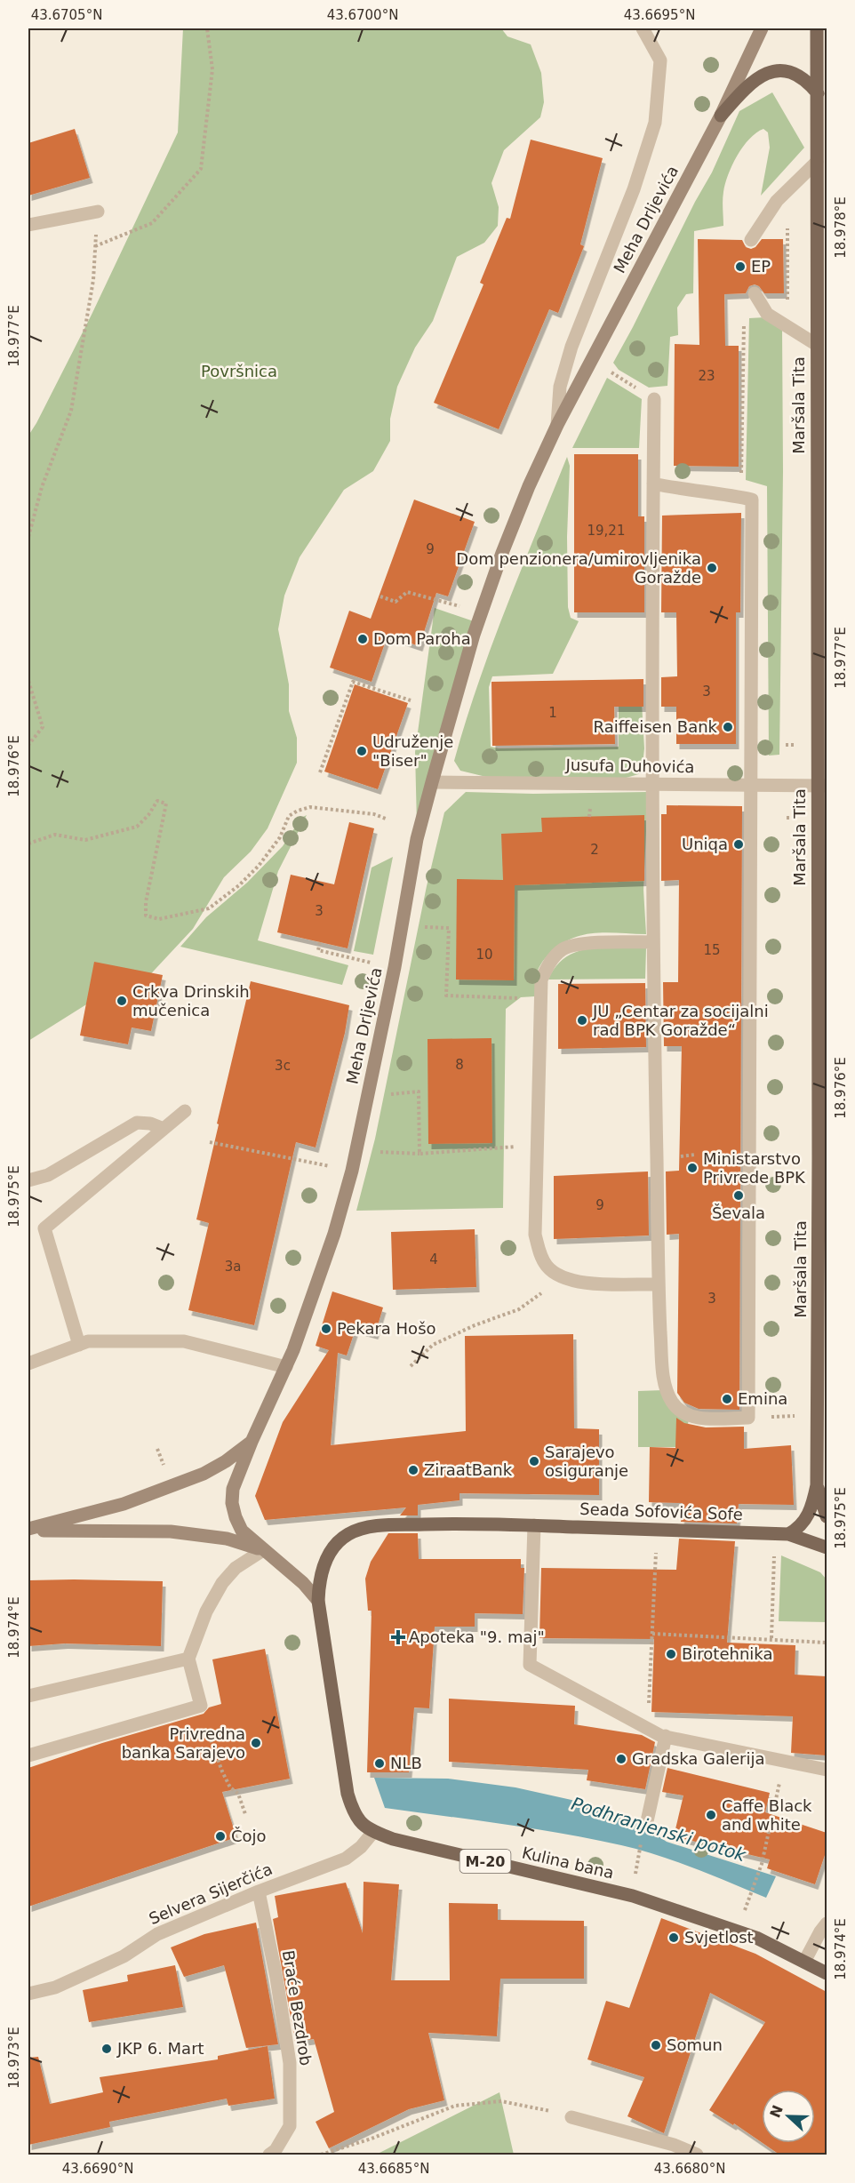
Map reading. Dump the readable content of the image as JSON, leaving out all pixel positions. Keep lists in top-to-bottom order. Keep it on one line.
{"streets":{"main road":["Meha Drljevića","Maršala Tita","Seada Sofovića Sofe","M-20","Kulina bana"],"street":["Jusufa Duhovića","Selvera Sijerčića","Braće Bezdrob"]},"crossings":[["Meha Drljevića","Jusufa Duhovića"],["Meha Drljevića","Seada Sofovića Sofe"],["Meha Drljevića","Kulina bana"],["Maršala Tita","Jusufa Duhovića"],["Seada Sofovića Sofe","Kulina bana"],["Kulina bana","Selvera Sijerčića"],["Selvera Sijerčića","Braće Bezdrob"]],"water":["Podhranjenski potok"],"parks":["Površnica"],"places":{"other":["EP","Dom penzionera/umirovljenika Goražde","Dom Paroha","Raiffeisen Bank","Udruženje \"Biser\"","Uniqa","Crkva Drinskih mučenica","JU „Centar za socijalni rad BPK Goražde“","Ministarstvo Privrede BPK","Ševala","Pekara Hošo","Emina","Sarajevo osiguranje","ZiraatBank","Birotehnika","Privredna banka Sarajevo","Gradska Galerija","NLB","Caffe Black and white","Čojo","Svjetlost","Somun","JKP 6. Mart"],"health":["Apoteka \"9. maj\""]},"house_numbers":["23","19,21","9","3","1","2","3","15","10","8","3c","9","4","3a","3"],"north":"left","coordinates":["43.6705°N","43.6700°N","43.6695°N","18.978°E","18.977°E","18.976°E","18.975°E","18.974°E","18.973°E","43.6690°N","43.6685°N","43.6680°N"]}
